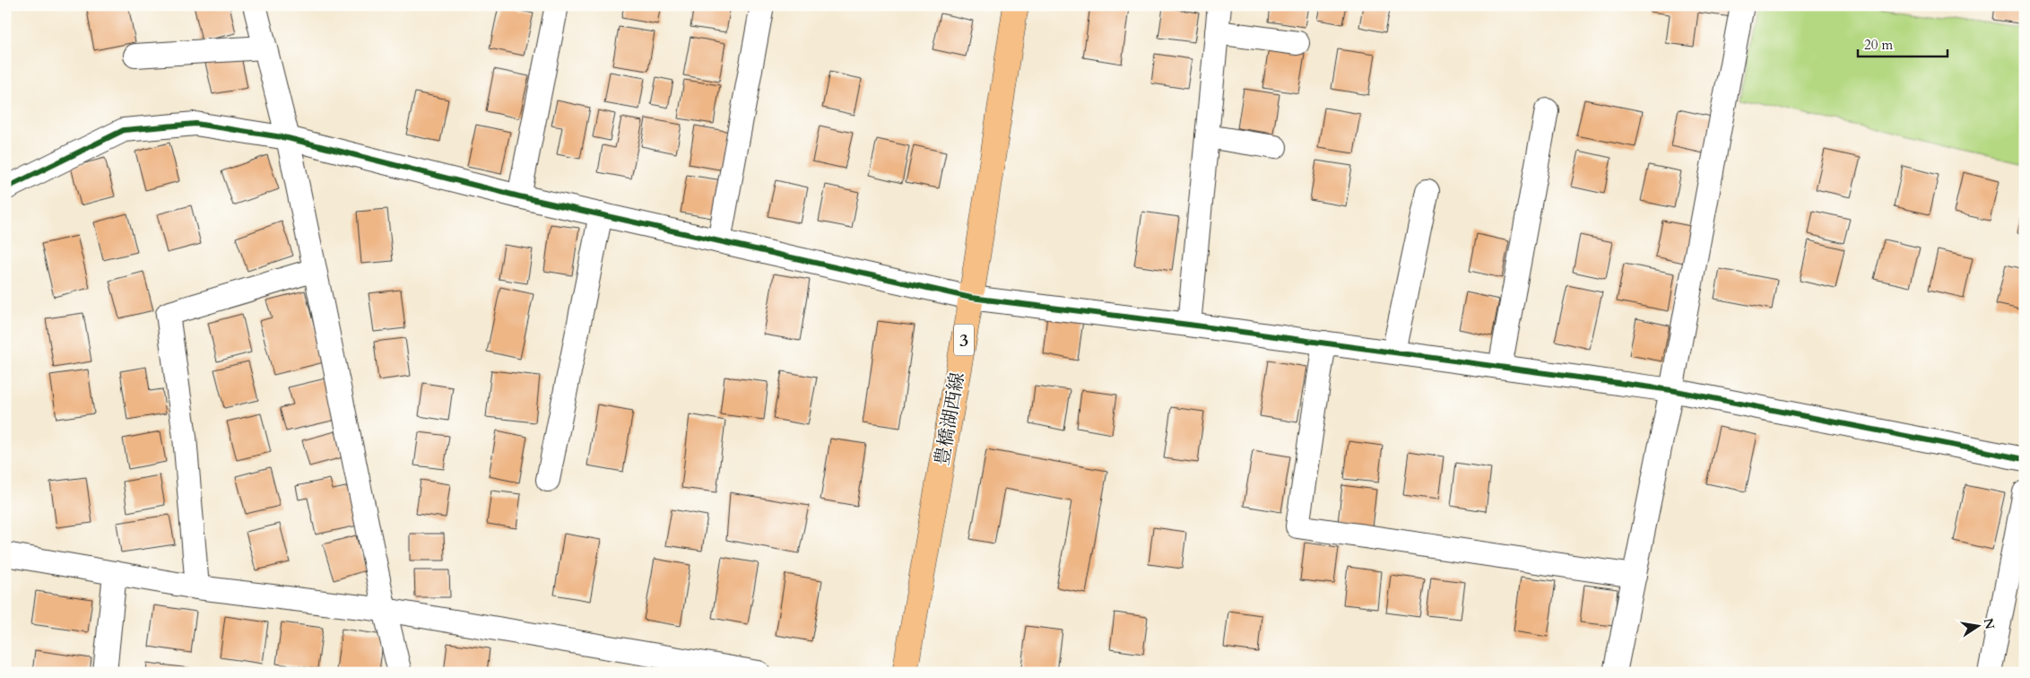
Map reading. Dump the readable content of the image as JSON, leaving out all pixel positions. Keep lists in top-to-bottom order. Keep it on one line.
{"streets":{"main road":["3","豊橋湖西線"]},"scale_bar":"20 m","north":"right"}
